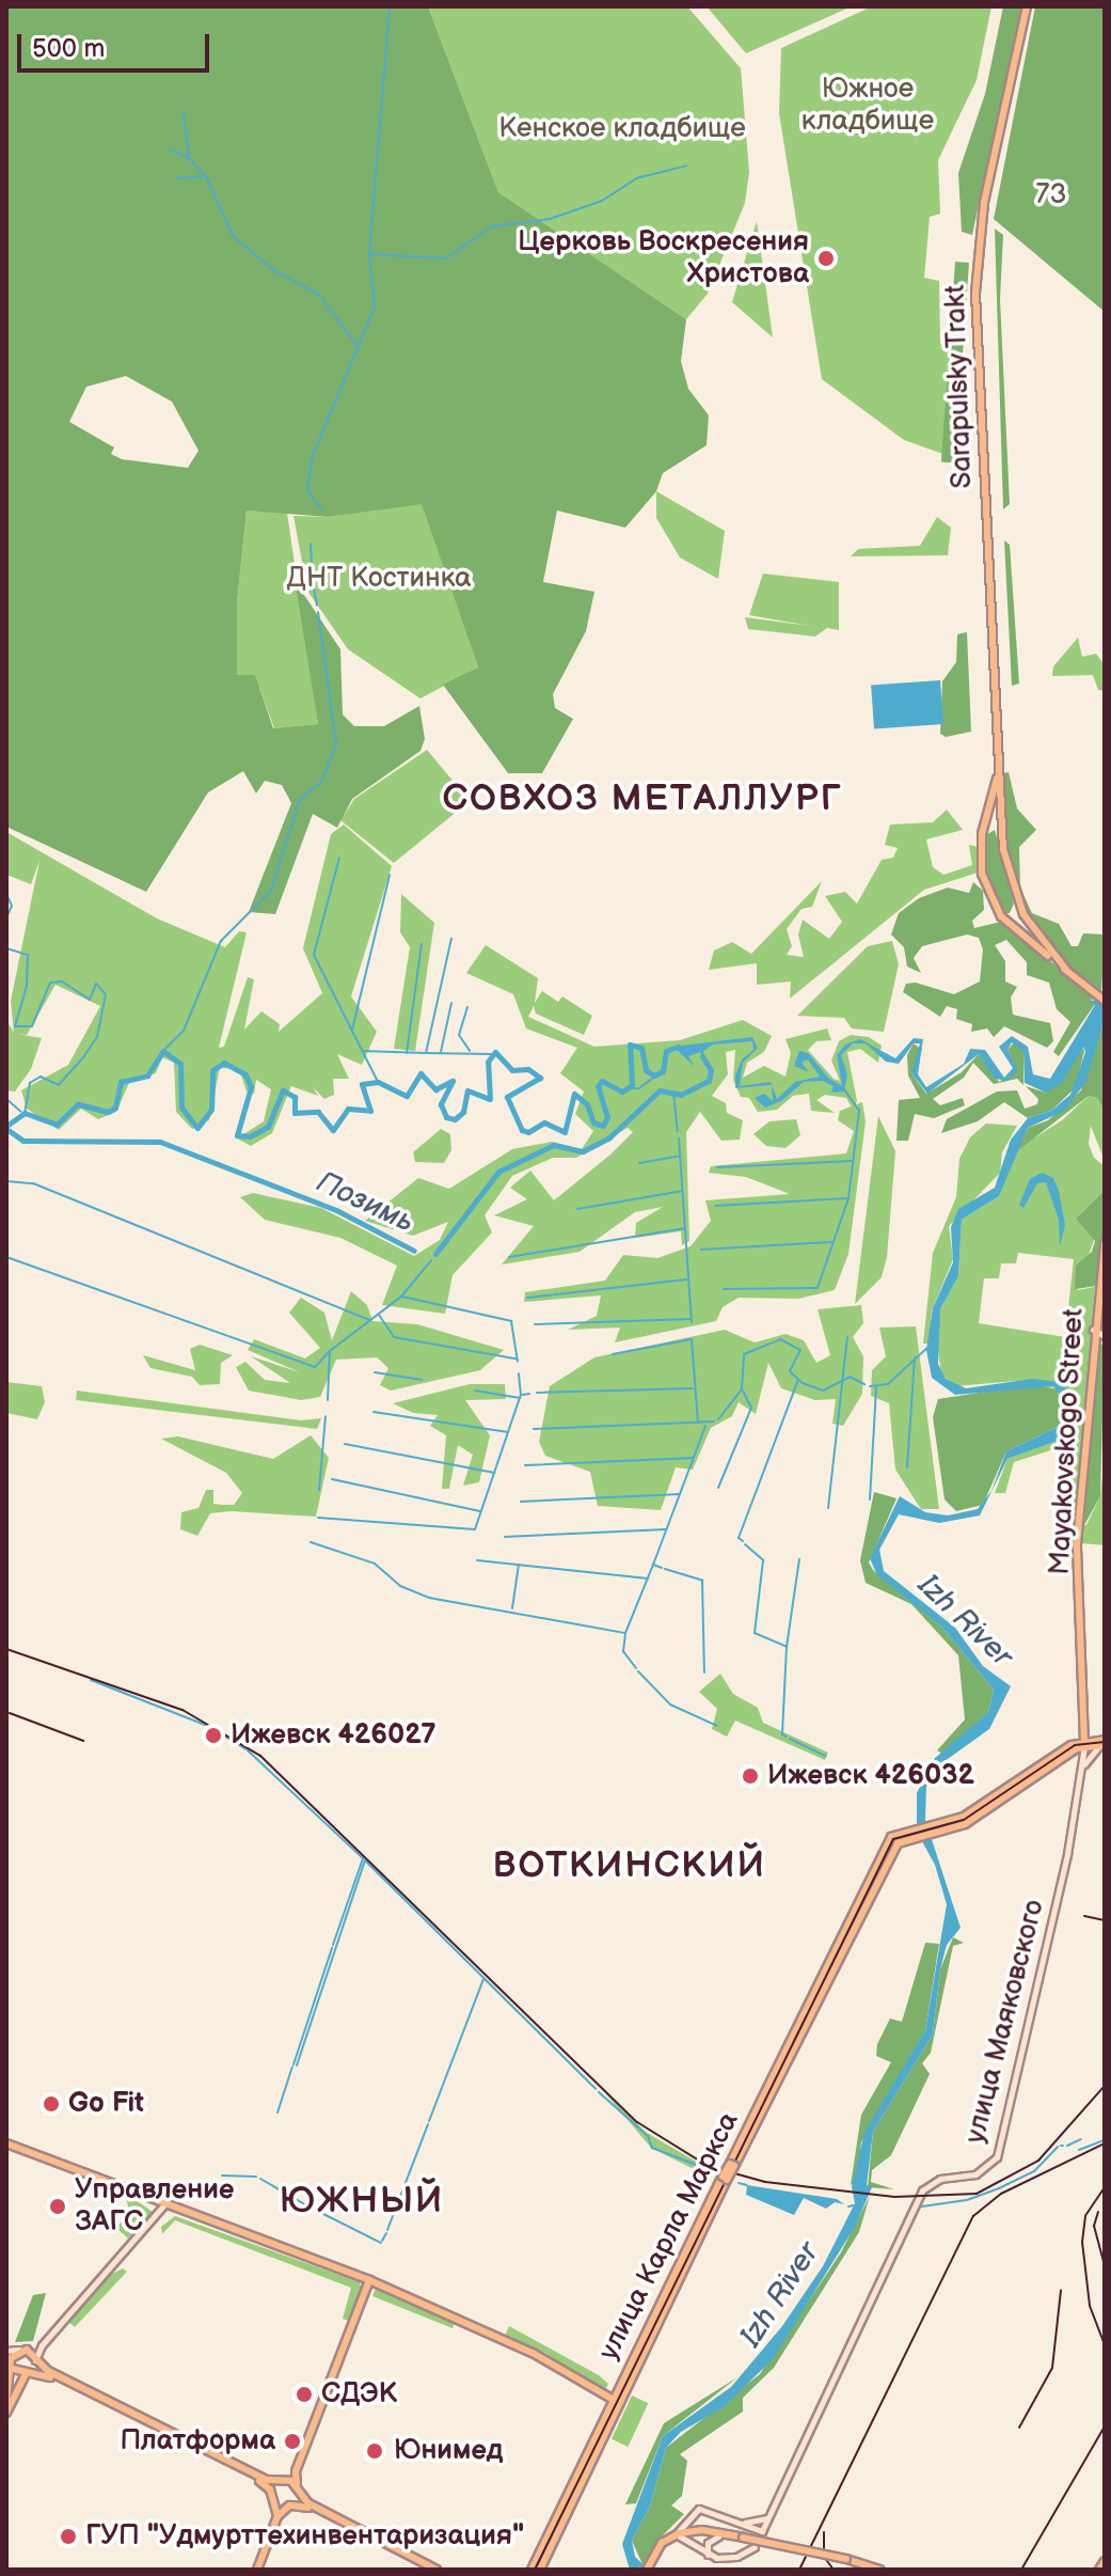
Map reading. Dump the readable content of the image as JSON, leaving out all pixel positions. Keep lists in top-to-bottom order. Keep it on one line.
{"streets":{"main road":["Sarapulsky Trakt","Mayakovskogo Street","улица Маяковского","улица Карла Маркса"]},"crossings":[["Mayakovskogo Street","улица Маяковского"]],"districts":["СОВХОЗ МЕТАЛЛУРГ","ВОТКИНСКИЙ","ЮЖНЫЙ"],"water":["Позимь","Izh River"],"parks":["Южное кладбище","Кенское кладбище","73","ДНТ Костинка"],"places":["Церковь Воскресения Христова","Ижевск 426027","Ижевск 426032","Go Fit","Управление ЗАГС","СДЭК","Платформа","Юнимед","ГУП \"Удмурттехинвентаризация\""],"scale_bar":"500 m"}
